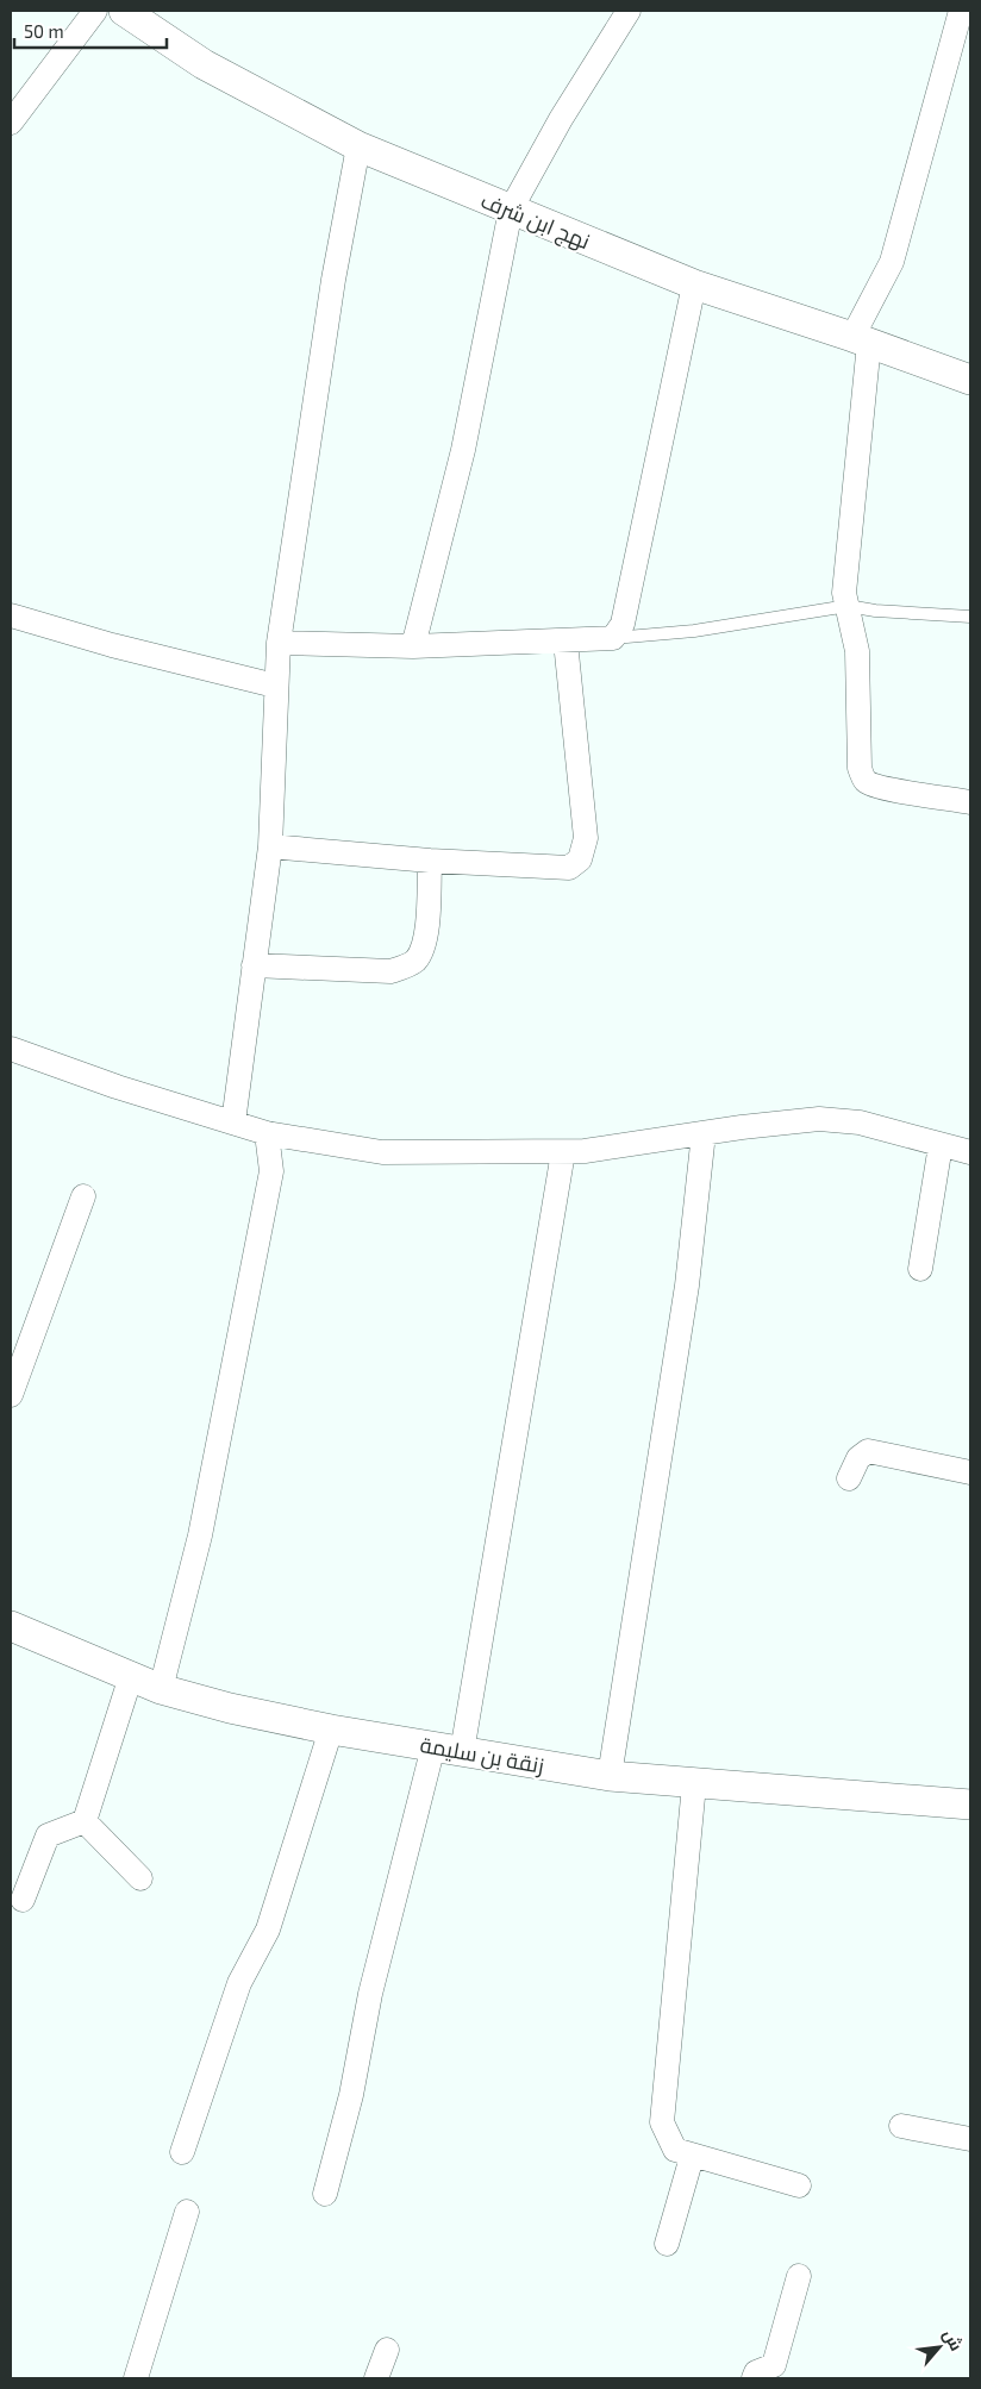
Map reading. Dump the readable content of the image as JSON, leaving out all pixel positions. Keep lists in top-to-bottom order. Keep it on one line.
{"streets":{"street":["نهج ابن شرف","زنقة بن سليمة"]},"scale_bar":"50 m","north":"top right"}
